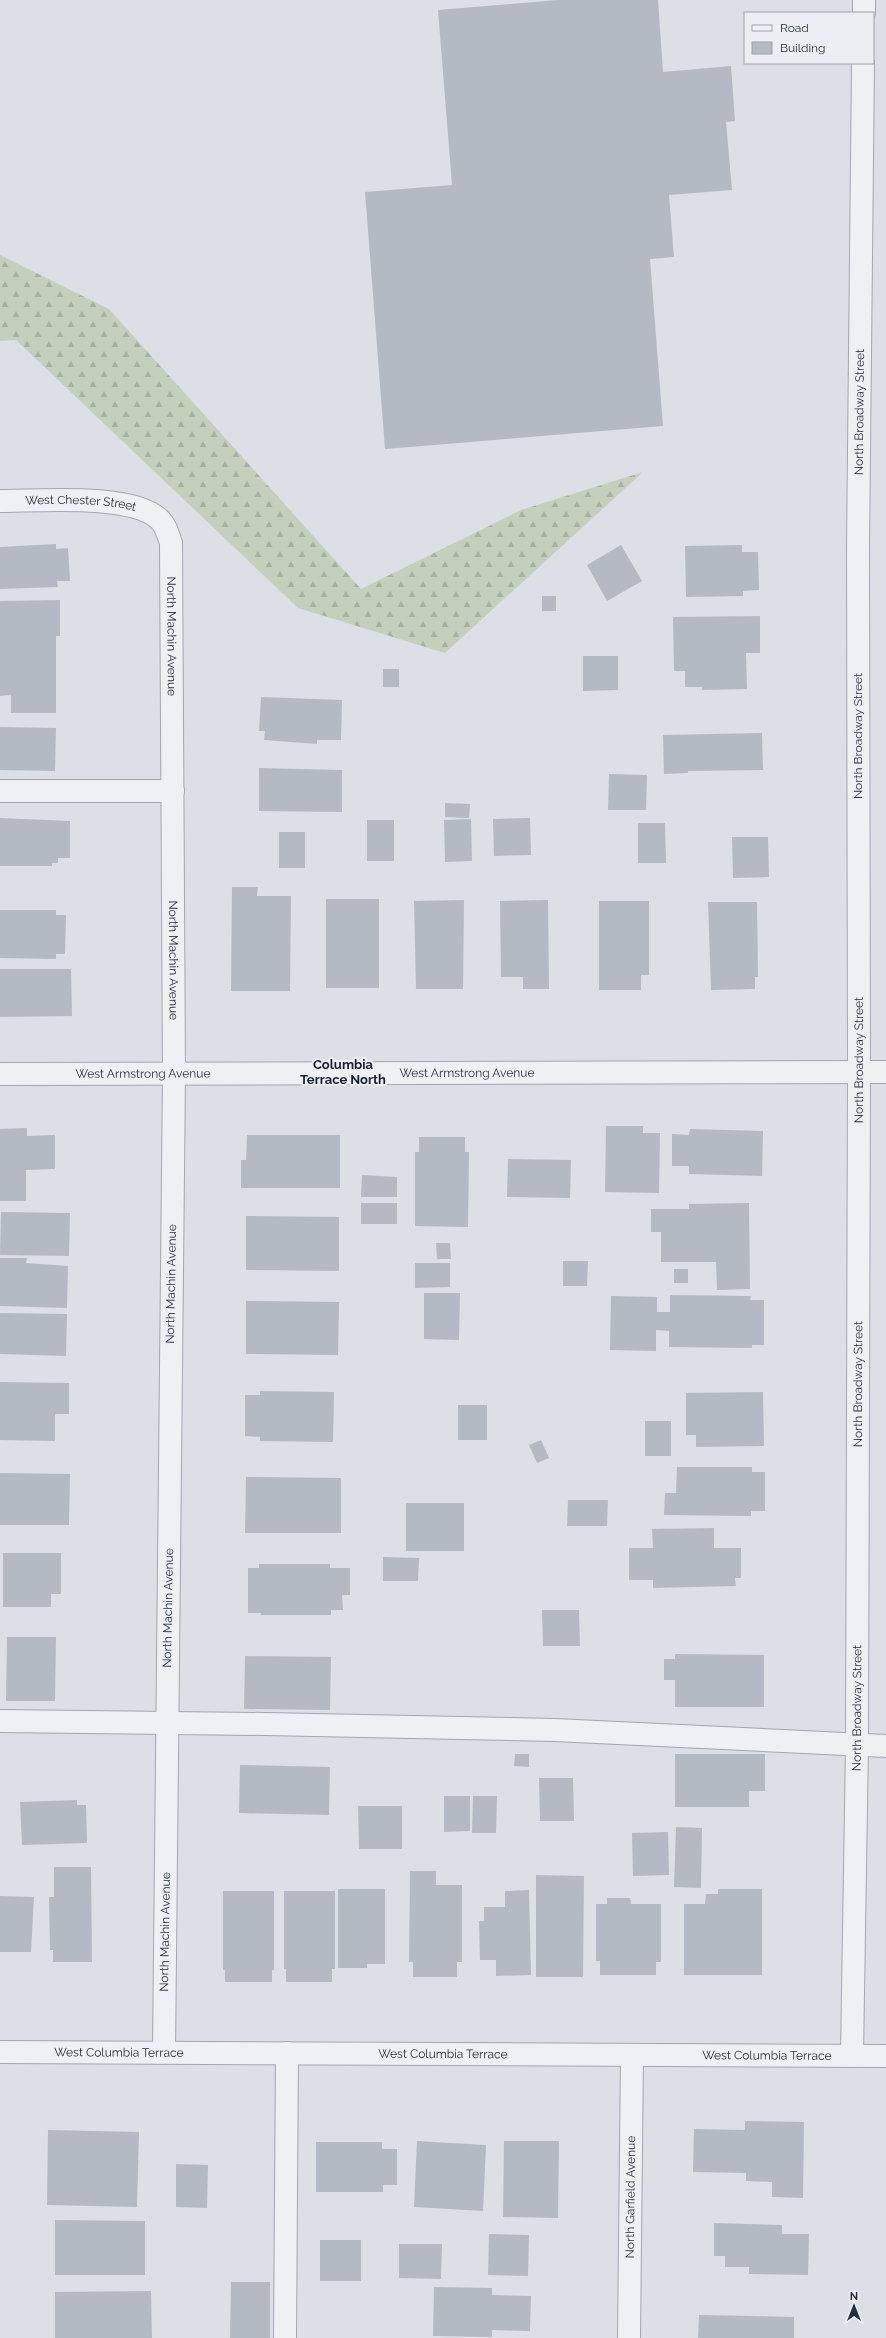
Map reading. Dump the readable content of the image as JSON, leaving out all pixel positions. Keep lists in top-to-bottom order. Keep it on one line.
{"streets":{"street":["North Broadway Street","West Chester Street","North Machin Avenue","West Armstrong Avenue","West Columbia Terrace","North Garfield Avenue"]},"crossings":[["North Broadway Street","West Armstrong Avenue"],["North Broadway Street","West Columbia Terrace"],["West Chester Street","North Machin Avenue"],["North Machin Avenue","West Armstrong Avenue"],["North Machin Avenue","West Columbia Terrace"],["West Columbia Terrace","North Garfield Avenue"]],"districts":["Columbia Terrace North"],"legend":["Road","Building"],"north":"top"}
